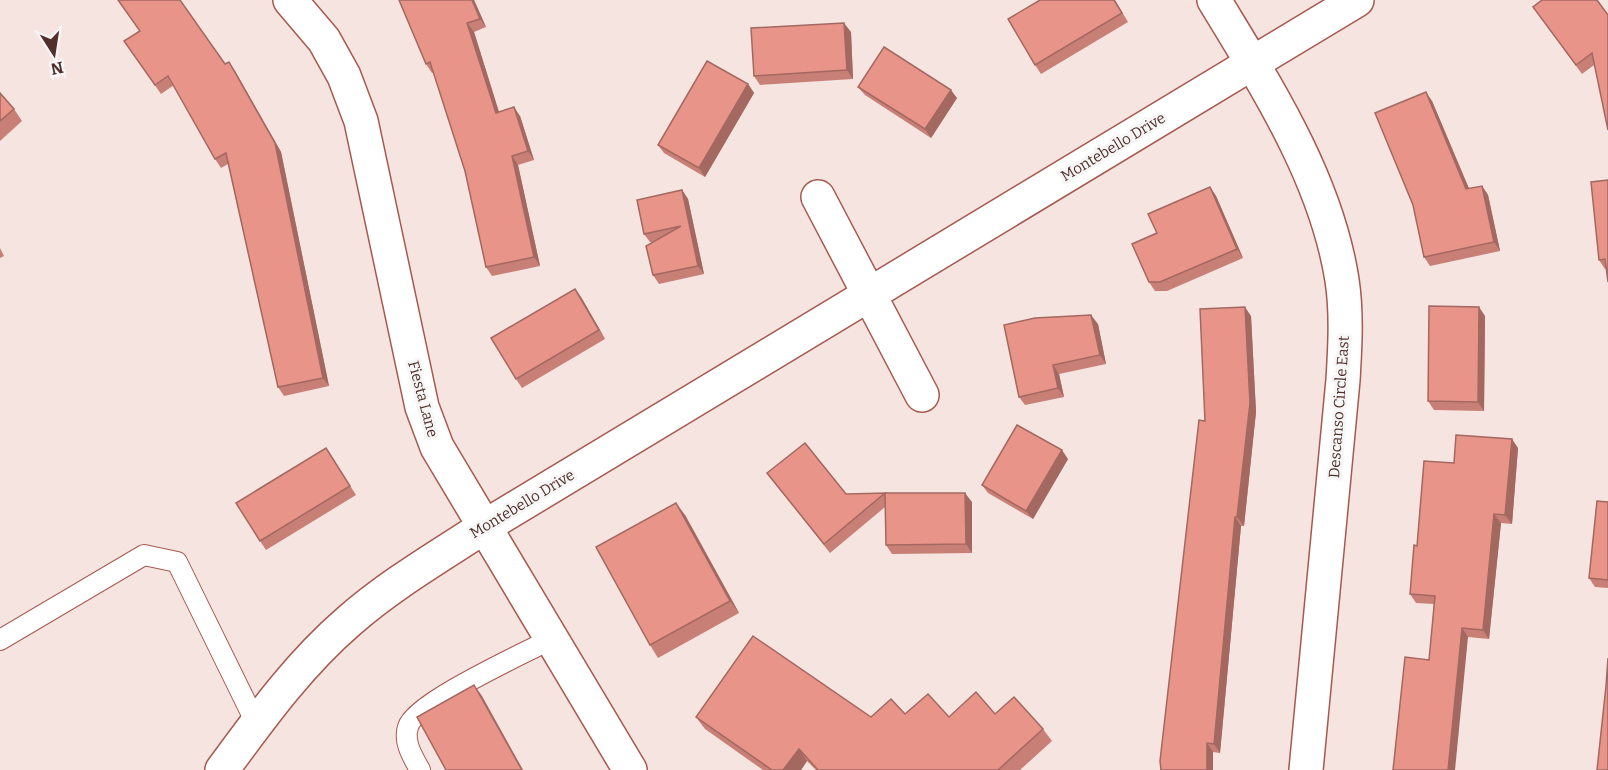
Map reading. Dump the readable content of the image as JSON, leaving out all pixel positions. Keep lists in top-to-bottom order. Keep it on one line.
{"streets":{"street":["Montebello Drive","Fiesta Lane","Descanso Circle East"]},"crossings":[["Montebello Drive","Fiesta Lane"],["Montebello Drive","Descanso Circle East"]],"north":"bottom"}
